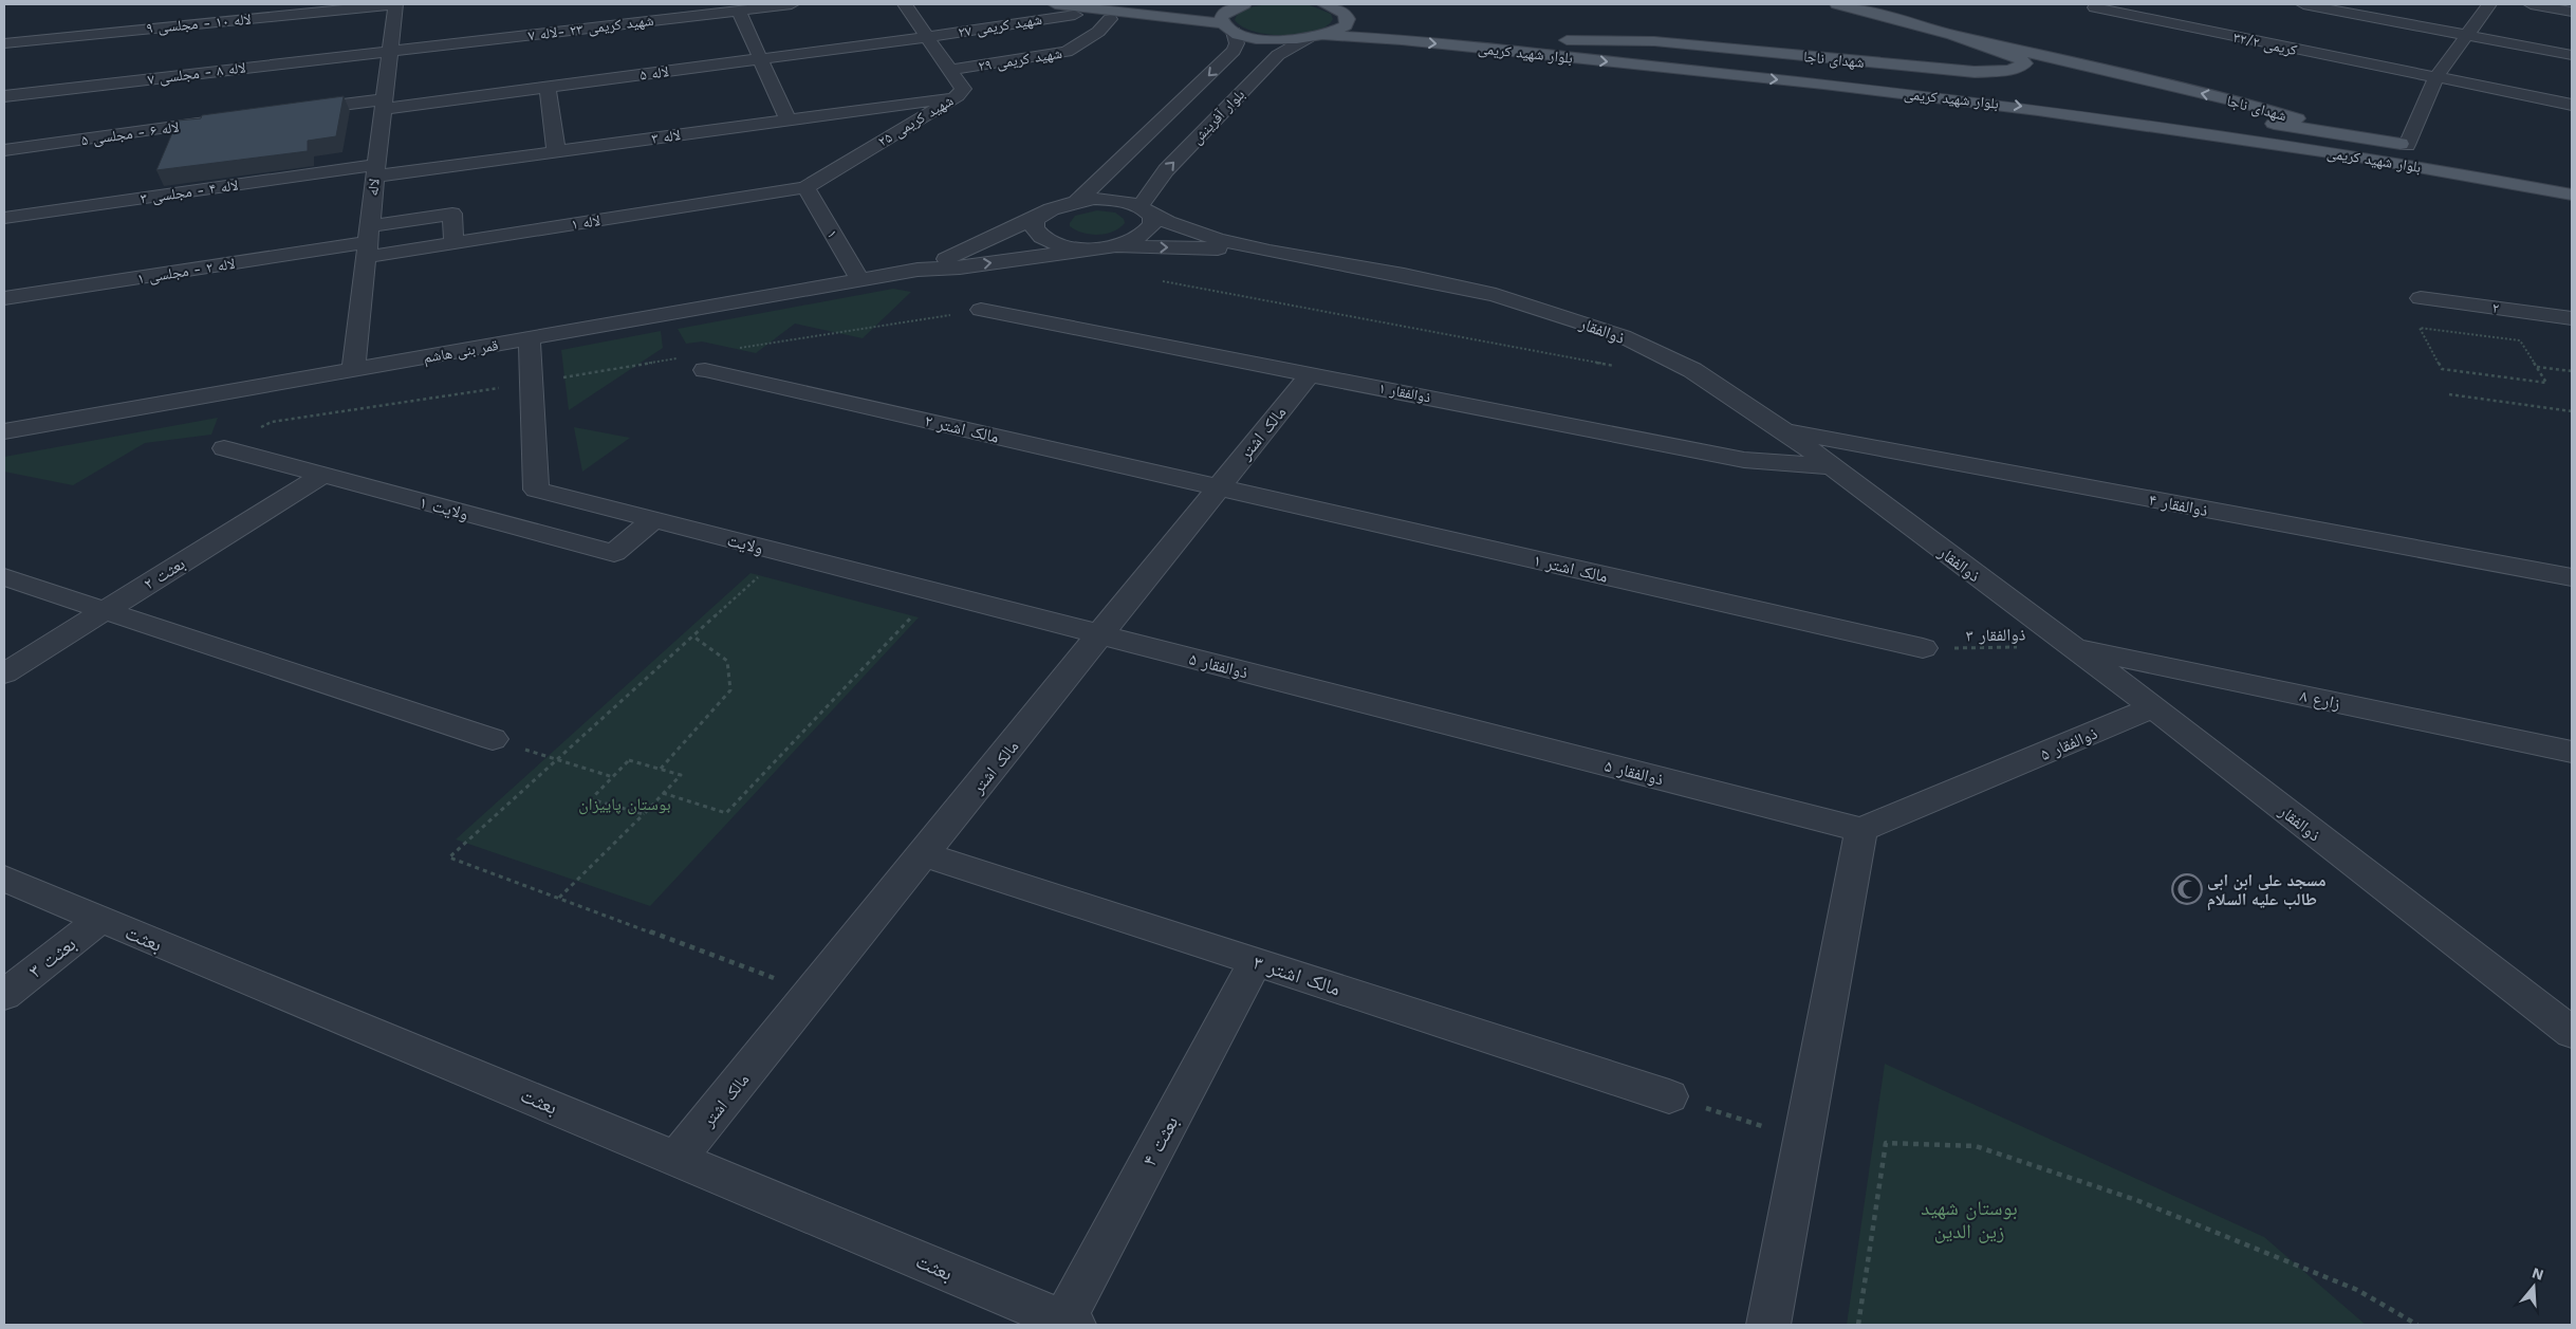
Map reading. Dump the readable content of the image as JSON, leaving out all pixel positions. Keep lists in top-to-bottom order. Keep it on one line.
{"streets":{"main road":["بلوار شهید کریمی","شهدای ناجا"],"street":["لاله ۱۰ - مجلسی ۹","شهید کریمی ۲۷","شهید کریمی ۲۳ -لاله ۷","کریمی ۳۲/۲","شهید کریمی ۲۹","لاله ۸ - مجلسی ۷","لاله ۵","بلوار آفرینش","شهید کریمی ۲۵","لاله ۶ - مجلسی ۵","لاله ۳","لاله","لاله ۴ - مجلسی ۳","لاله ۱","۱","لاله ۲ - مجلسی ۱","۲","ذوالفقار","قمر بنی هاشم","ذوالفقار ۱","مالک اشتر ۲","مالک اشتر","ذوالفقار ۴","ولایت ۱","ولایت","مالک اشتر ۱","بعثت ۲","ذوالفقار ۵","زارع ۸","بعثت","بعثت ۳","مالک اشتر ۳","بعثت ۴"],"path":["ذوالفقار ۳"]},"crossings":[["لاله ۱۰ - مجلسی ۹","لاله"],["شهید کریمی ۲۷","لاله ۵"],["شهید کریمی ۲۷","شهید کریمی ۲۵"],["شهید کریمی ۲۳ -لاله ۷","لاله ۸ - مجلسی ۷"],["شهید کریمی ۲۳ -لاله ۷","لاله"],["بلوار شهید کریمی","شهدای ناجا"],["شهید کریمی ۲۹","شهید کریمی ۲۵"],["لاله ۸ - مجلسی ۷","لاله"],["لاله ۵","شهید کریمی ۲۵"],["لاله ۵","لاله"],["شهید کریمی ۲۵","لاله ۳"],["شهید کریمی ۲۵","لاله ۱"],["شهید کریمی ۲۵","۱"],["لاله ۳","لاله"],["لاله ۳","لاله ۴ - مجلسی ۳"],["لاله","لاله ۴ - مجلسی ۳"],["لاله","لاله ۱"],["لاله","لاله ۲ - مجلسی ۱"],["لاله","قمر بنی هاشم"],["لاله ۱","۱"],["لاله ۱","لاله ۲ - مجلسی ۱"],["۱","قمر بنی هاشم"],["ذوالفقار","ذوالفقار ۱"],["ذوالفقار","ذوالفقار ۴"],["ذوالفقار","ذوالفقار ۳"],["ذوالفقار","ذوالفقار ۵"],["ذوالفقار","زارع ۸"],["قمر بنی هاشم","ولایت"],["ذوالفقار ۱","مالک اشتر"],["مالک اشتر ۲","مالک اشتر"],["مالک اشتر ۲","مالک اشتر ۱"],["مالک اشتر","ولایت"],["مالک اشتر","مالک اشتر ۱"],["مالک اشتر","ذوالفقار ۵"],["مالک اشتر","بعثت"],["مالک اشتر","مالک اشتر ۳"],["ولایت ۱","ولایت"],["ولایت ۱","بعثت ۲"],["ولایت","ذوالفقار ۵"],["مالک اشتر ۱","ذوالفقار ۳"],["ذوالفقار ۳","زارع ۸"],["بعثت","بعثت ۳"],["بعثت","بعثت ۴"],["مالک اشتر ۳","بعثت ۴"]],"parks":["بوستان پاییزان","بوستان شهید زین الدین"],"places":{"mosque":["مسجد علی ابن ابی طالب علیه السلام"]},"north":"top"}
